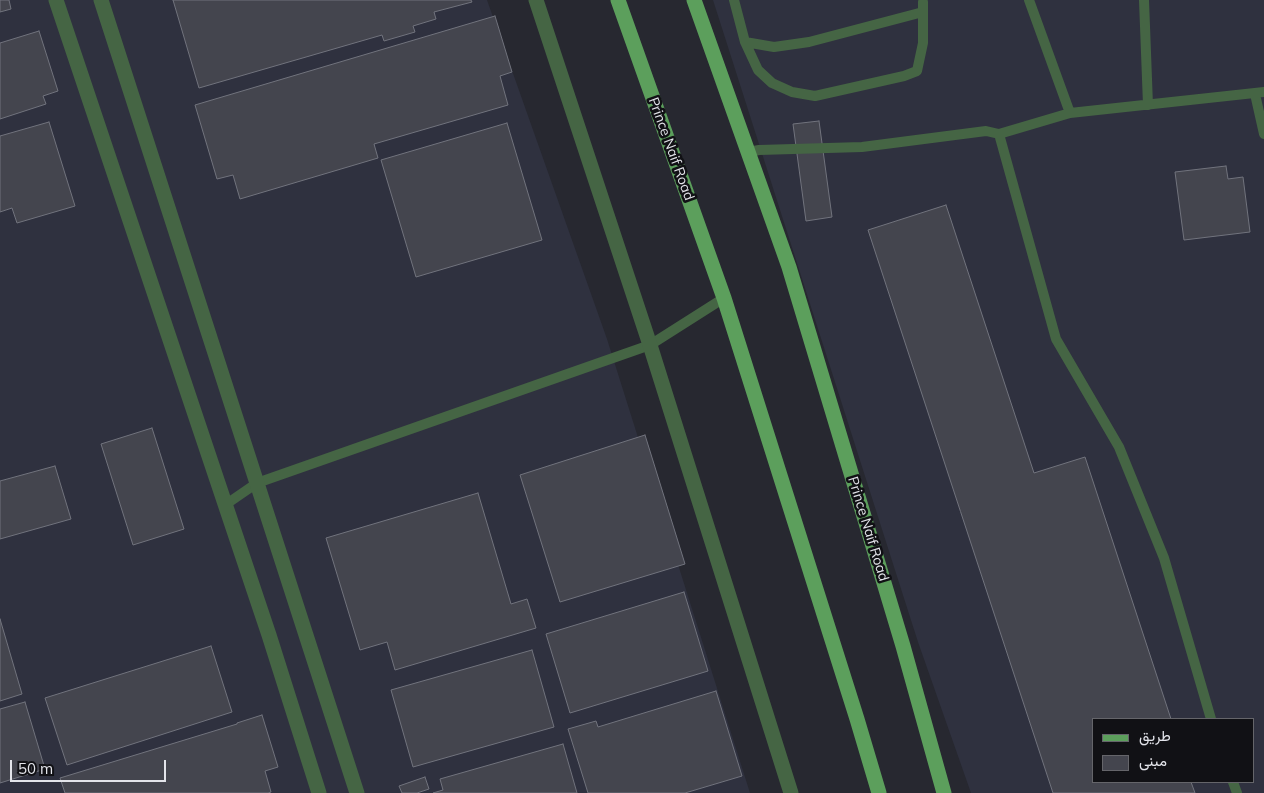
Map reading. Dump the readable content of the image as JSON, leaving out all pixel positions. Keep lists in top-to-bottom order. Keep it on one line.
{"streets":{"main road":["Prince Naif Road"]},"legend":["طريق","مبنى"],"scale_bar":"50 m"}
